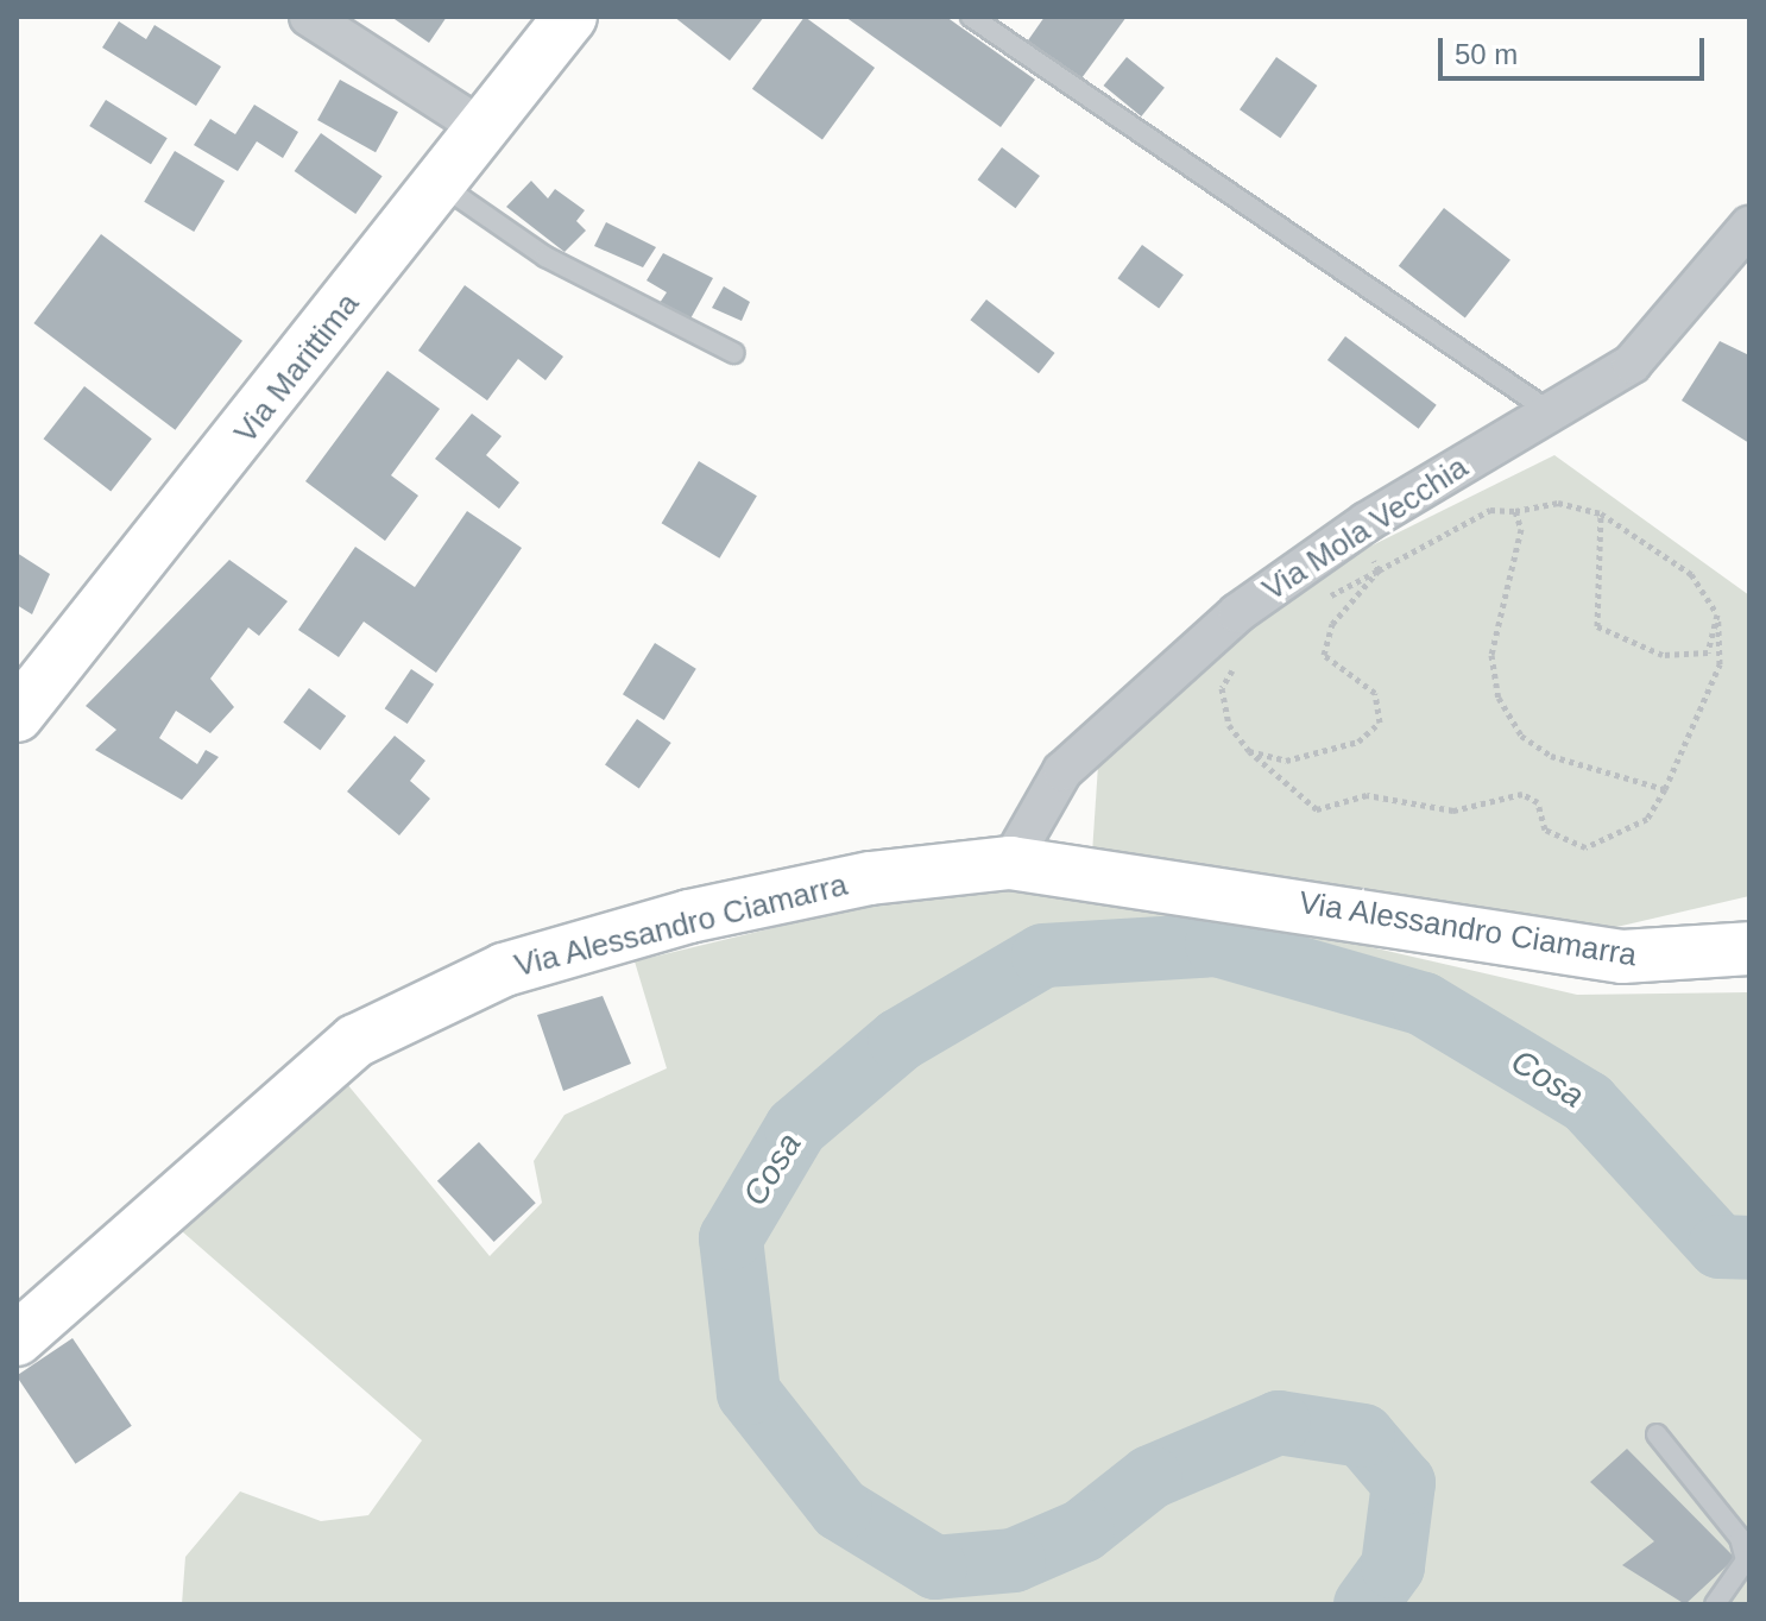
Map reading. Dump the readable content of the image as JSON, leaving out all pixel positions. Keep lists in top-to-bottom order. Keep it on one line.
{"streets":{"street":["Via Marittima","Via Mola Vecchia","Via Alessandro Ciamarra"]},"crossings":[["Via Mola Vecchia","Via Alessandro Ciamarra"]],"water":["Cosa"],"scale_bar":"50 m"}
